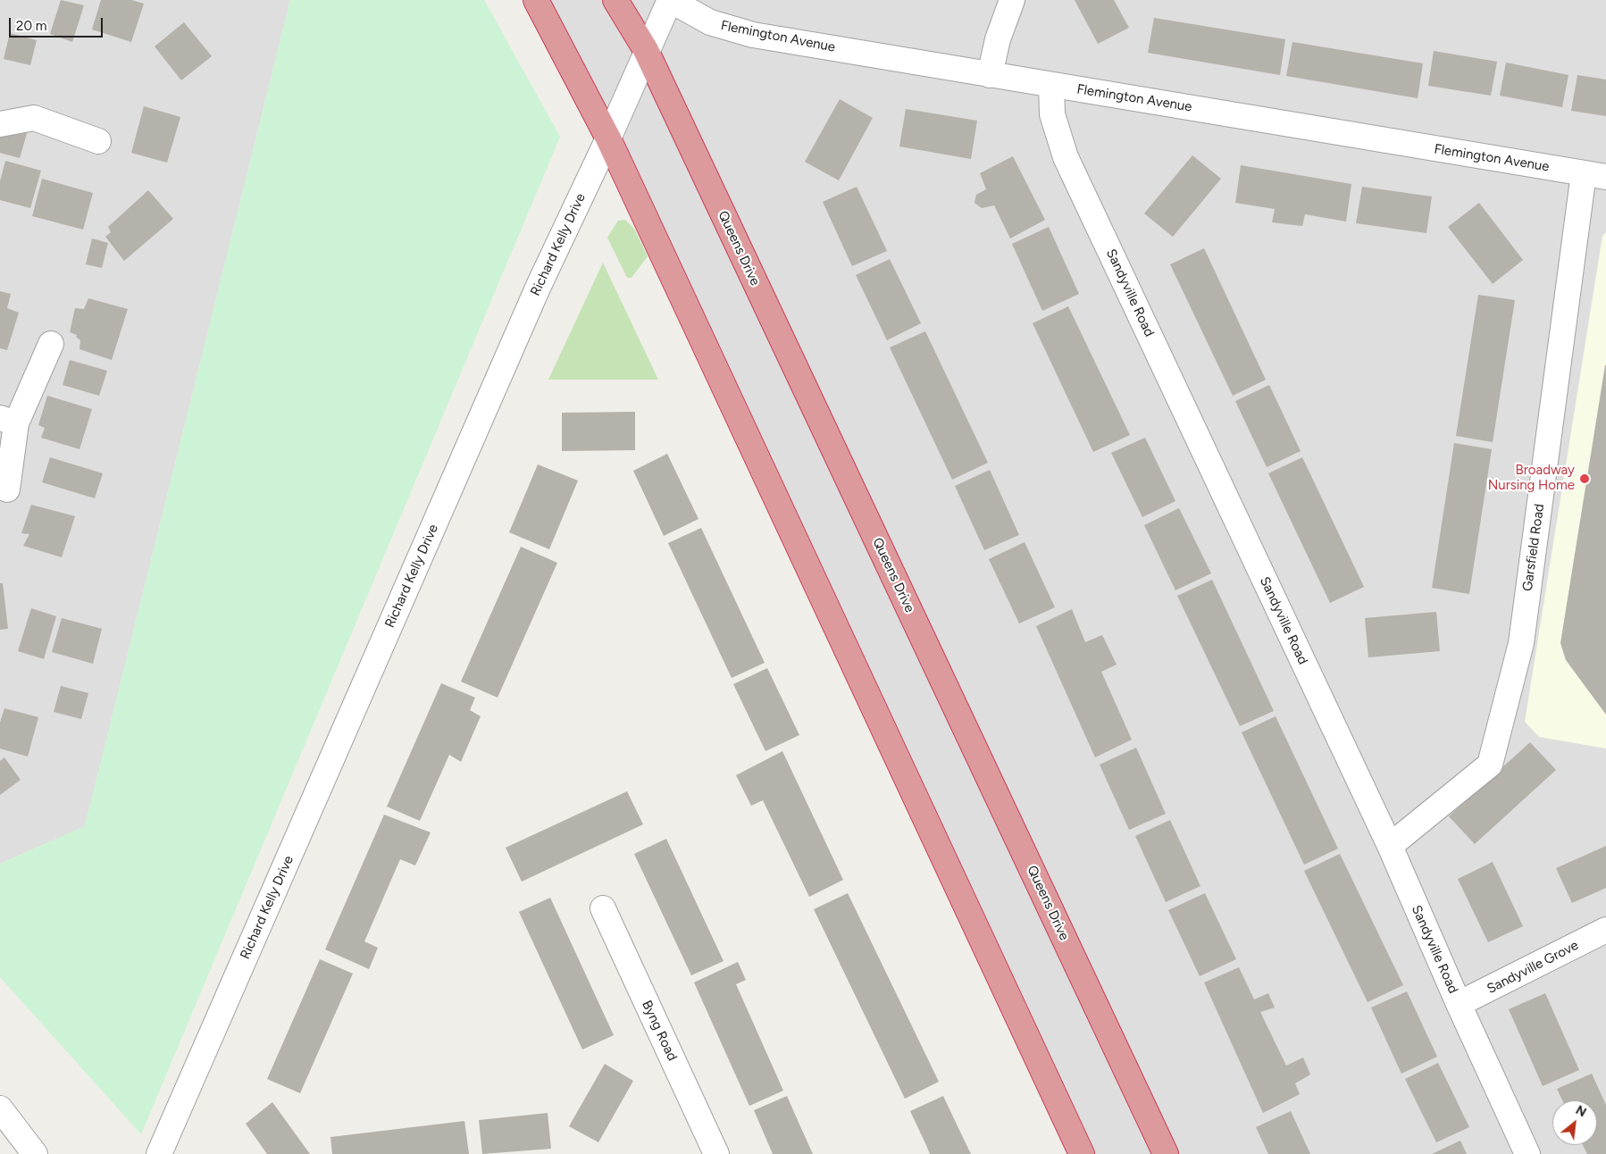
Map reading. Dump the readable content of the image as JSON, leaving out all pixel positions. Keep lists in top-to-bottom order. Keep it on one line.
{"streets":{"highway":["Queens Drive"],"street":["Flemington Avenue","Richard Kelly Drive","Sandyville Road","Garsfield Road","Sandyville Grove","Byng Road"]},"crossings":[["Flemington Avenue","Richard Kelly Drive"],["Flemington Avenue","Sandyville Road"],["Flemington Avenue","Garsfield Road"],["Richard Kelly Drive","Queens Drive"],["Sandyville Road","Garsfield Road"],["Sandyville Road","Sandyville Grove"]],"places":["Broadway Nursing Home"],"scale_bar":"20 m","north":"top right"}
